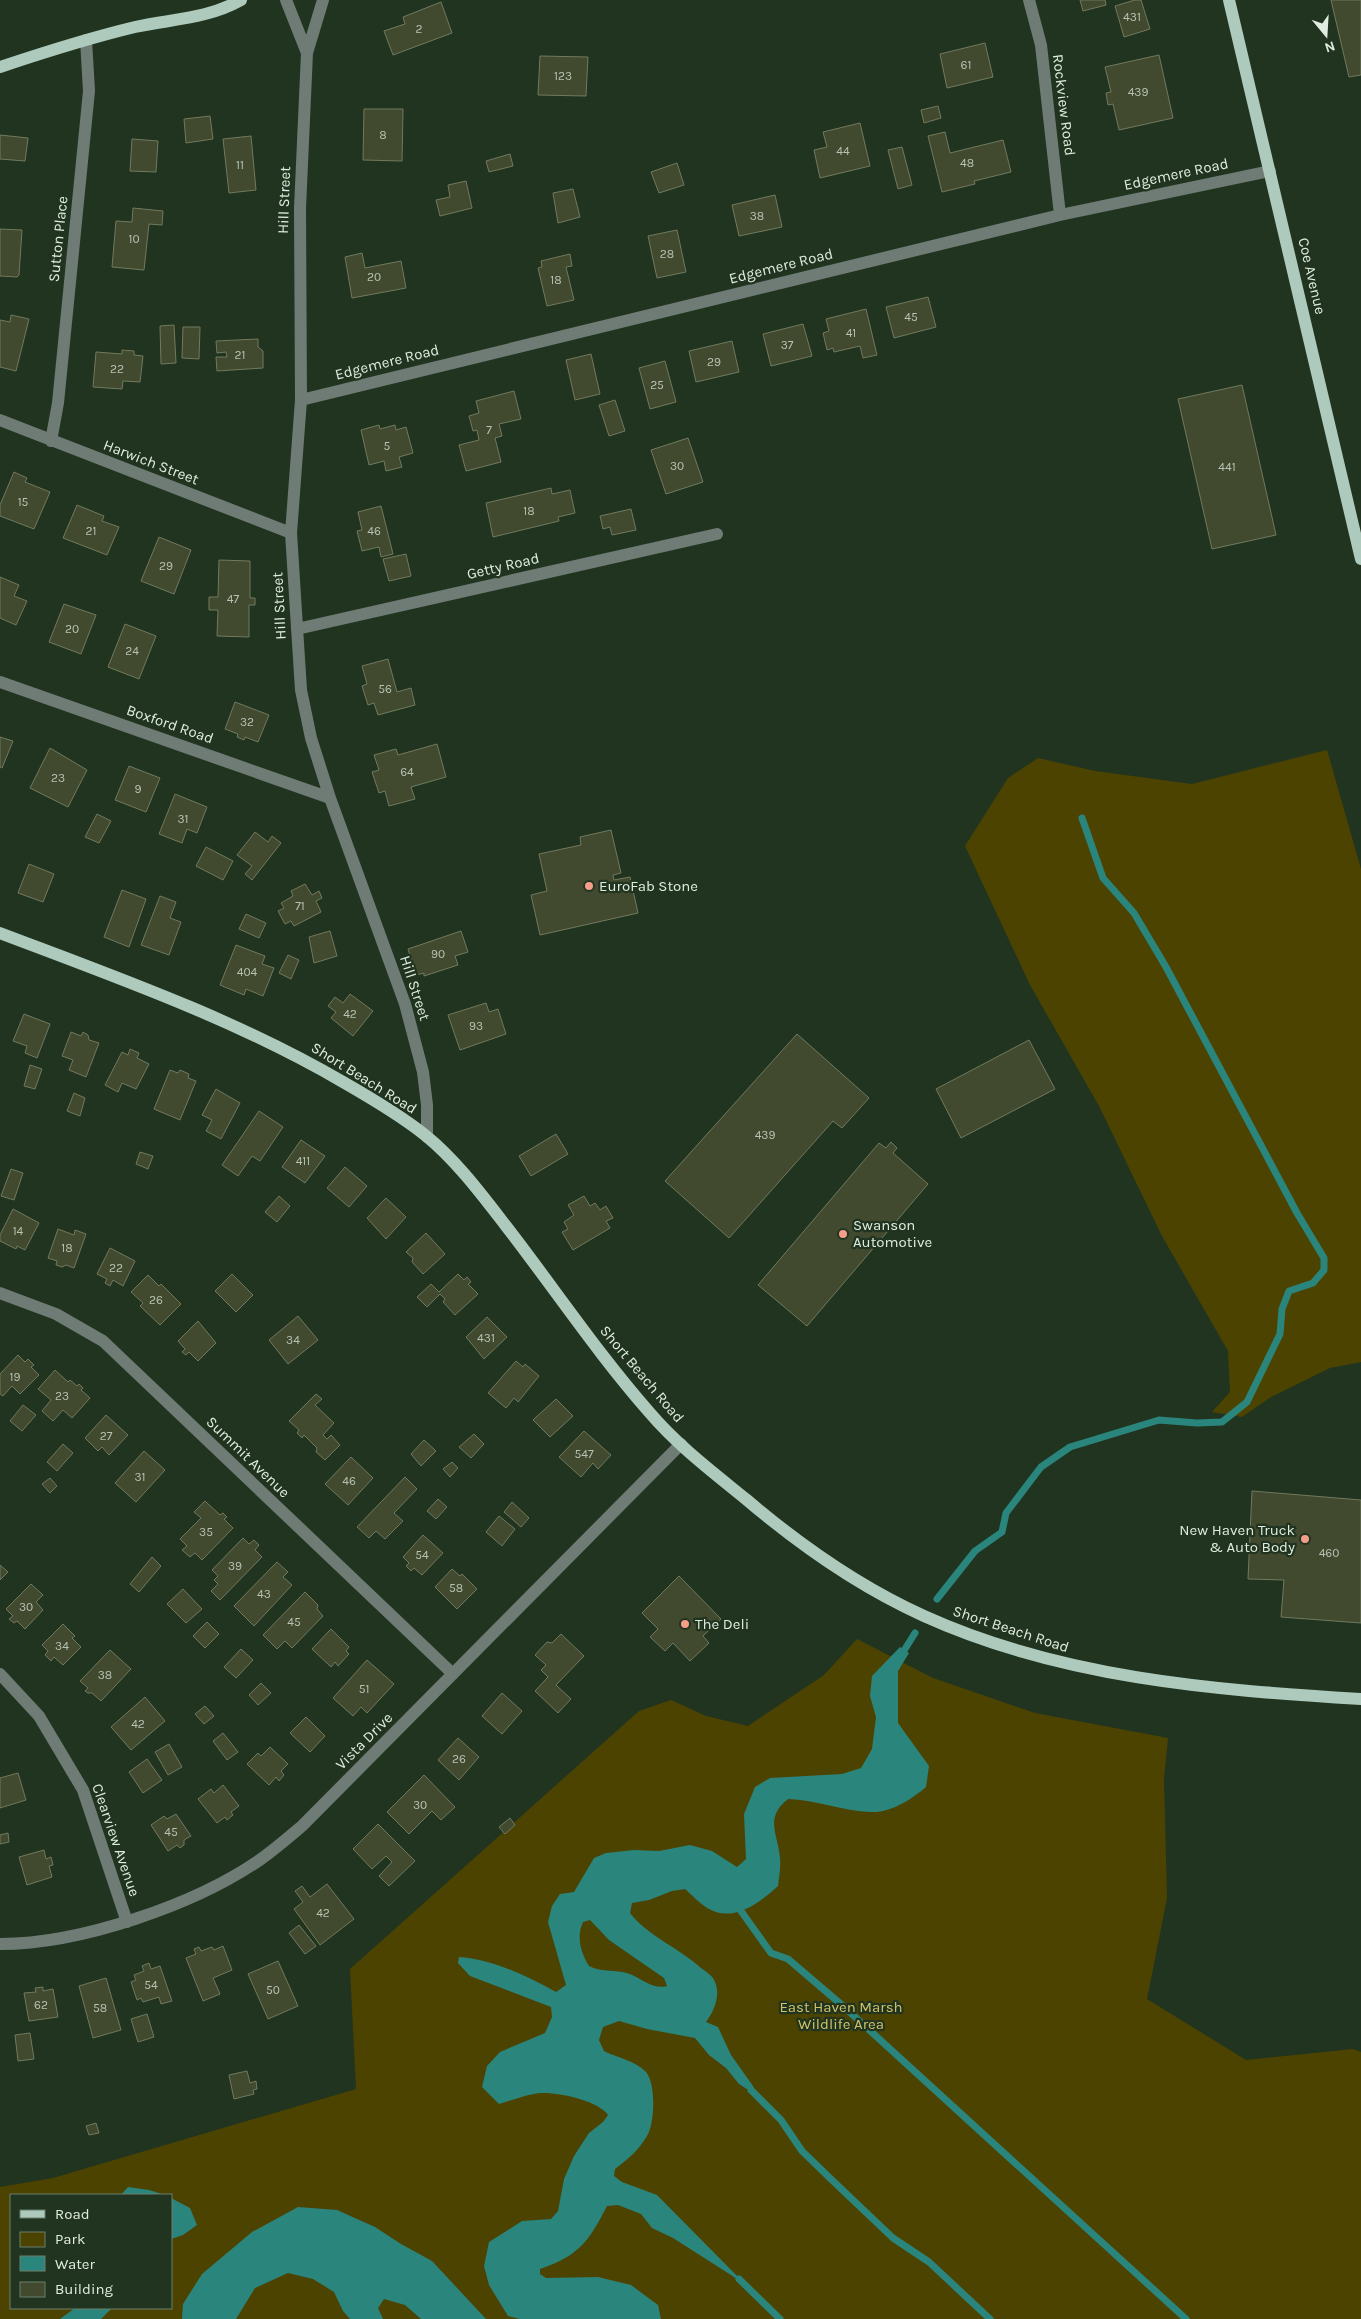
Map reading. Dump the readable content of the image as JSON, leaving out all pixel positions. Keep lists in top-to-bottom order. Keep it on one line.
{"streets":{"main road":["Coe Avenue","Short Beach Road"],"street":["Rockview Road","Edgemere Road","Hill Street","Sutton Place","Harwich Street","Getty Road","Boxford Road","Summit Avenue","Vista Drive","Clearview Avenue"]},"crossings":[["Rockview Road","Edgemere Road"],["Edgemere Road","Hill Street"],["Edgemere Road","Coe Avenue"],["Hill Street","Harwich Street"],["Hill Street","Getty Road"],["Hill Street","Boxford Road"],["Hill Street","Short Beach Road"],["Sutton Place","Harwich Street"],["Short Beach Road","Vista Drive"],["Summit Avenue","Vista Drive"],["Vista Drive","Clearview Avenue"]],"parks":["East Haven Marsh Wildlife Area"],"places":["EuroFab Stone","Swanson Automotive","New Haven Truck & Auto Body","The Deli"],"house_numbers":["431","2","61","123","439","8","44","48","11","38","10","28","20","18","45","41","37","21","29","22","25","7","5","30","441","15","18","21","46","29","47","20","24","56","32","64","23","9","31","71","90","404","42","93","439","411","14","18","22","26","431","34","19","23","27","547","31","46","35","460","54","39","58","43","30","45","34","38","51","42","26","30","45","42","54","50","62","58"],"legend":["Road","Park","Water","Building"],"north":"bottom"}
